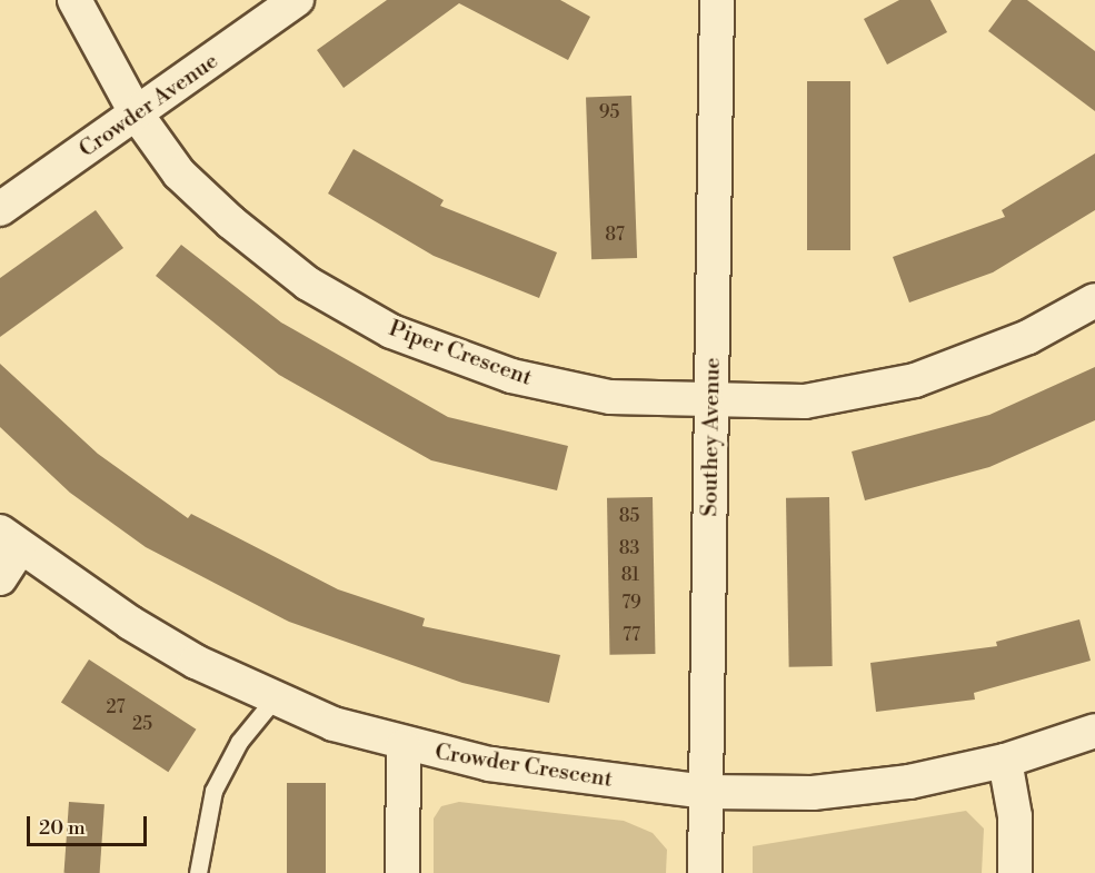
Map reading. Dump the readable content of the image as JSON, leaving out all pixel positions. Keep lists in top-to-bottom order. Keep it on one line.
{"streets":{"street":["Crowder Avenue","Piper Crescent","Southey Avenue","Crowder Crescent"]},"crossings":[["Crowder Avenue","Piper Crescent"],["Piper Crescent","Southey Avenue"],["Southey Avenue","Crowder Crescent"]],"house_numbers":["95","87","85","83","81","79","77","27","25"],"scale_bar":"20 m"}
